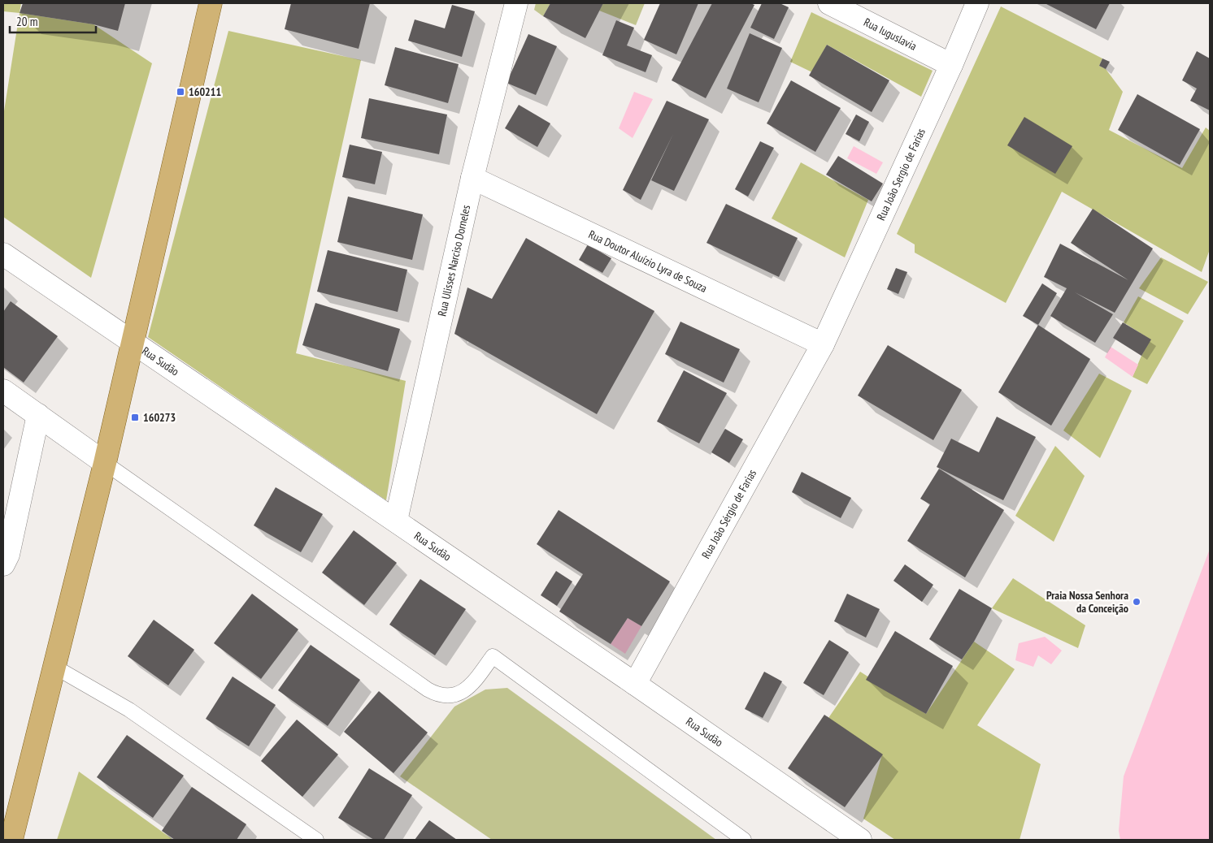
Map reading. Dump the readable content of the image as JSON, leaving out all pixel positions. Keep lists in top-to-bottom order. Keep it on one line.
{"streets":{"street":["Rua Iuguslavia","Rua João Sergio de Farias","Rua Ulisses Narciso Dorneles","Rua Doutor Aluízio Lyra de Souza","Rua Sudão","Rua João Sérgio de Farias"]},"crossings":[["Rua Iuguslavia","Rua João Sergio de Farias"],["Rua João Sergio de Farias","Rua Doutor Aluízio Lyra de Souza"],["Rua João Sergio de Farias","Rua João Sérgio de Farias"],["Rua Ulisses Narciso Dorneles","Rua Doutor Aluízio Lyra de Souza"],["Rua Ulisses Narciso Dorneles","Rua Sudão"],["Rua Doutor Aluízio Lyra de Souza","Rua João Sérgio de Farias"],["Rua Sudão","Rua João Sérgio de Farias"]],"places":{"transit":["160211","160273"],"other":["Praia Nossa Senhora da Conceição"]},"scale_bar":"20 m"}
